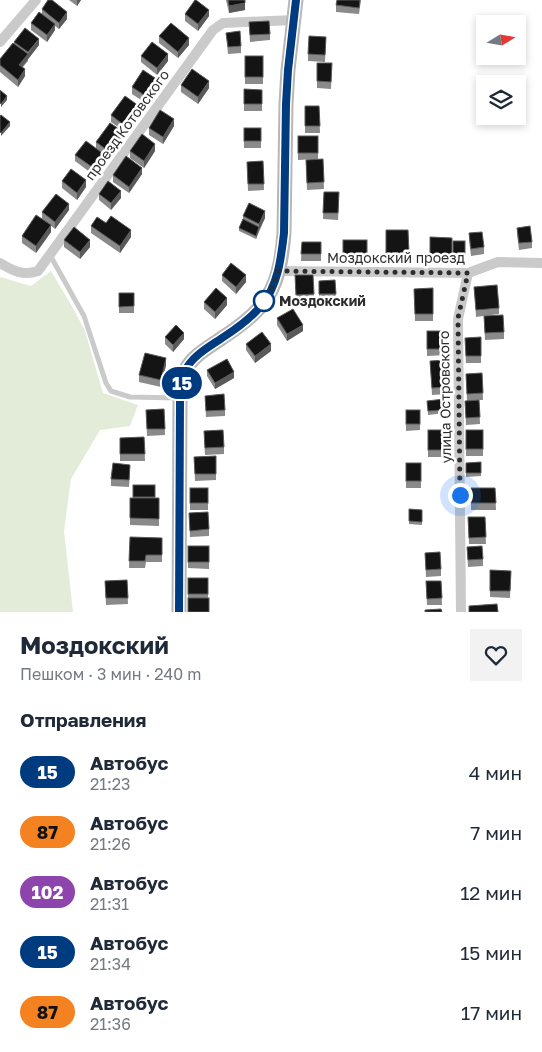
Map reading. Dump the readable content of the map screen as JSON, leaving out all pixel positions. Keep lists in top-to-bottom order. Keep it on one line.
{"streets":{"street":["проезд Котовского","Моздокский проезд","улица Островского"]},"crossings":[["Моздокский проезд","улица Островского"]],"places":["Моздокский"],"lines":["bus line 15"],"north":"right","page":{"on_map":"15","heading":[["Моздокский","Пешком · 3 мин · 240 m"],"Отправления"],"list":[{"mark":"15","name":"Автобус","note":"21:23","value":"4 мин"},{"mark":"87","name":"Автобус","note":"21:26","value":"7 мин"},{"mark":"102","name":"Автобус","note":"21:31","value":"12 мин"},{"mark":"15","name":"Автобус","note":"21:34","value":"15 мин"},{"mark":"87","name":"Автобус","note":"21:36","value":"17 мин"}]}}
